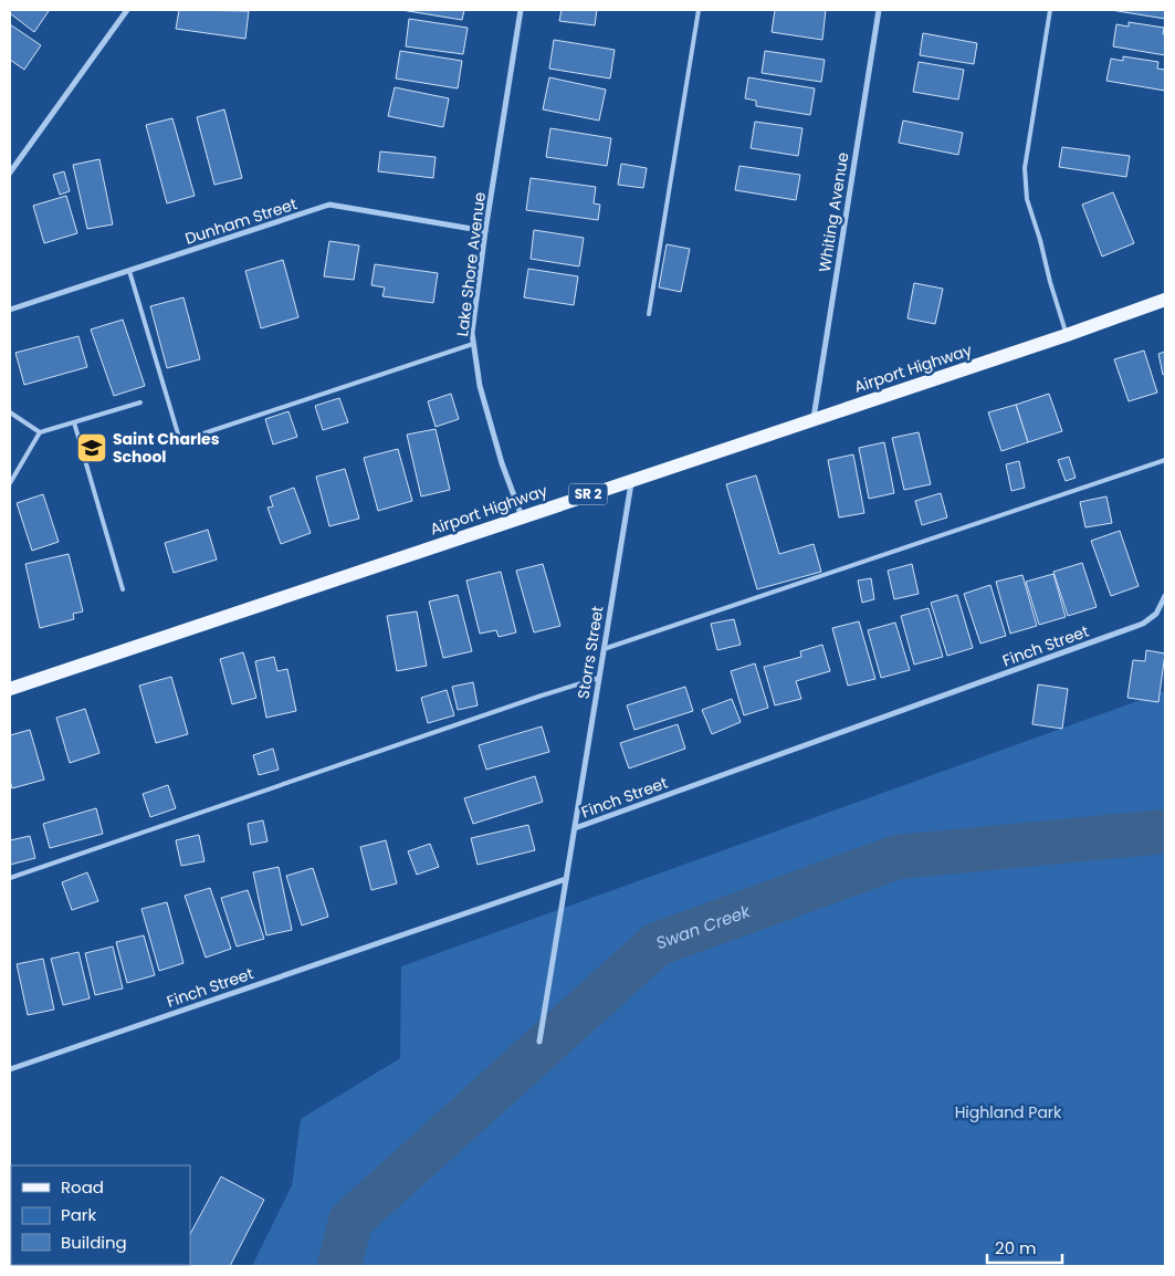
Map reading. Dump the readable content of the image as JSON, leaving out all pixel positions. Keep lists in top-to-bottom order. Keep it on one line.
{"streets":{"main road":["Airport Highway","SR 2"],"street":["Whiting Avenue","Dunham Street","Lake Shore Avenue","Finch Street","Storrs Street"]},"crossings":[["Whiting Avenue","Airport Highway"],["Dunham Street","Lake Shore Avenue"],["Lake Shore Avenue","Airport Highway"],["Airport Highway","Storrs Street"],["Finch Street","Storrs Street"]],"water":["Swan Creek"],"parks":["Highland Park"],"places":{"school or university":["Saint Charles School"]},"legend":["Road","Park","Building"],"scale_bar":"20 m"}
